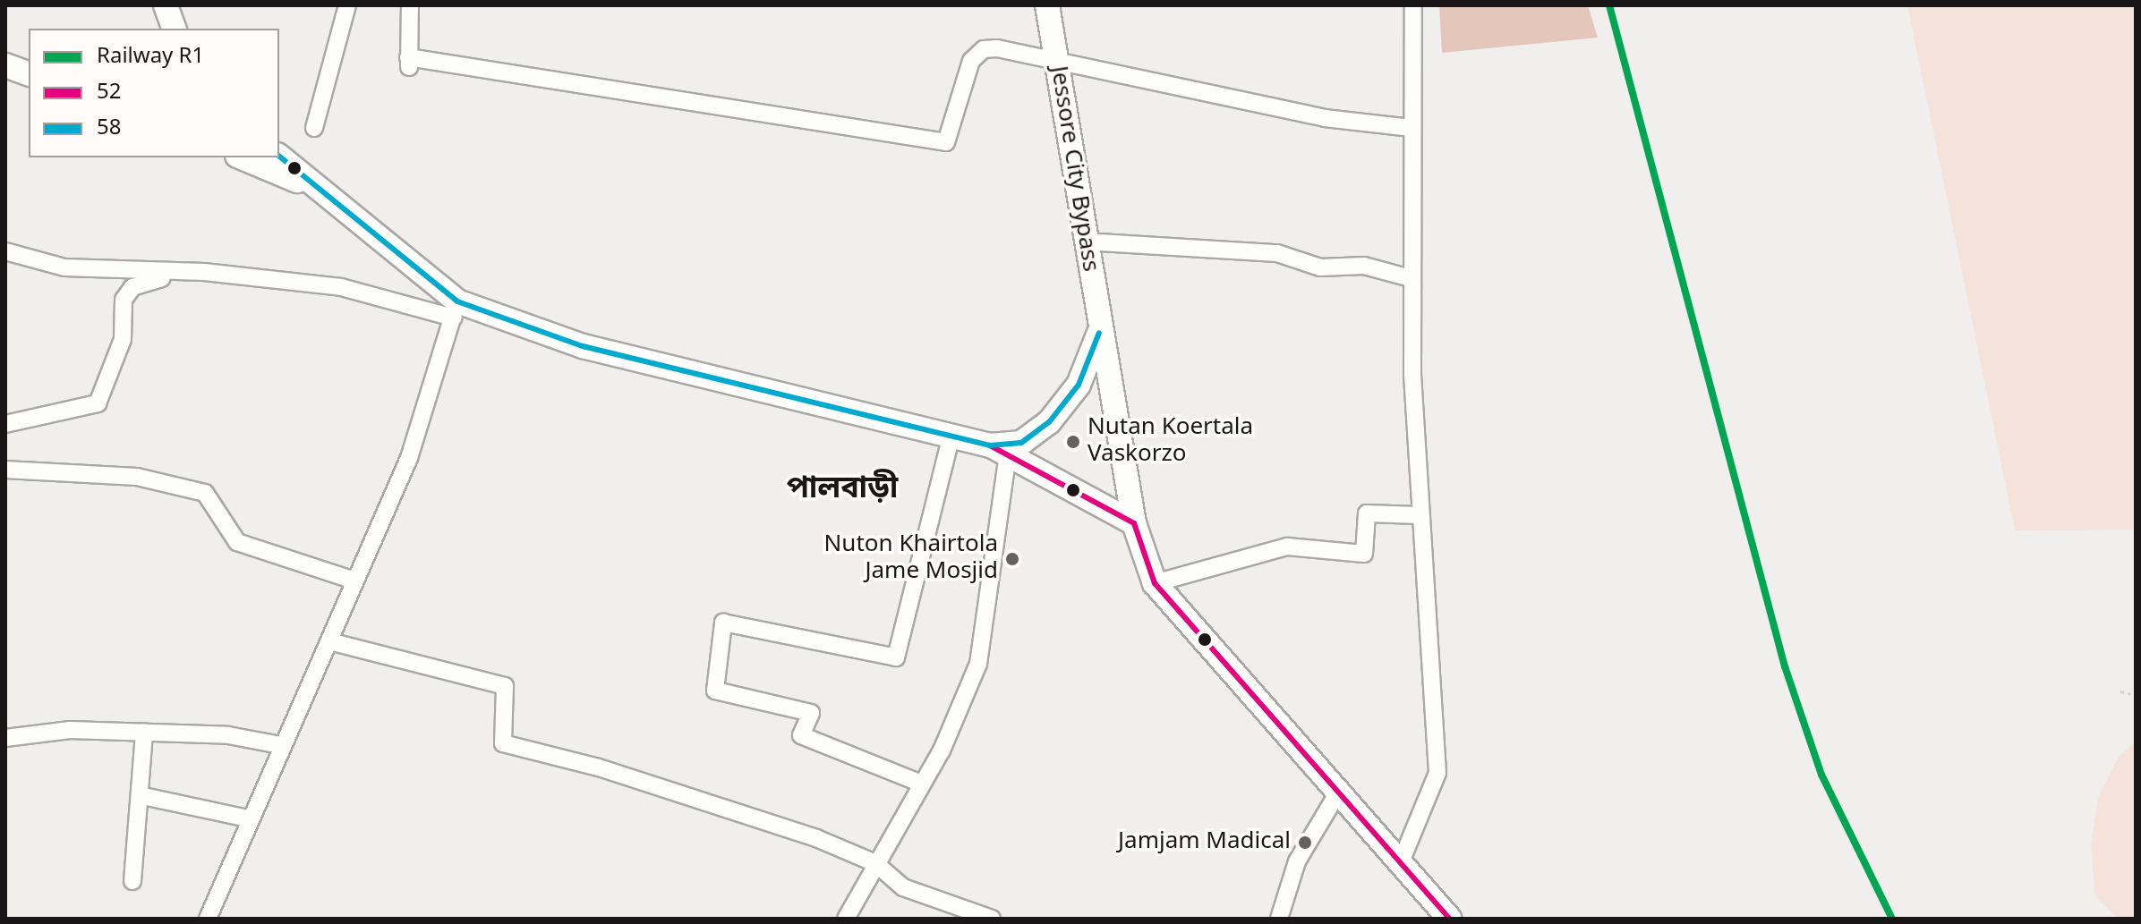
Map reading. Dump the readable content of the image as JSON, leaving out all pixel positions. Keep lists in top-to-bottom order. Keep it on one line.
{"streets":{"highway":["Jessore City Bypass"]},"districts":["পালবাড়ী"],"places":["Nutan Koertala Vaskorzo","Nuton Khairtola Jame Mosjid","Jamjam Madical"],"lines":["rail line R1","transit line 58","transit line 52"],"legend":["Railway R1","52","58"]}
